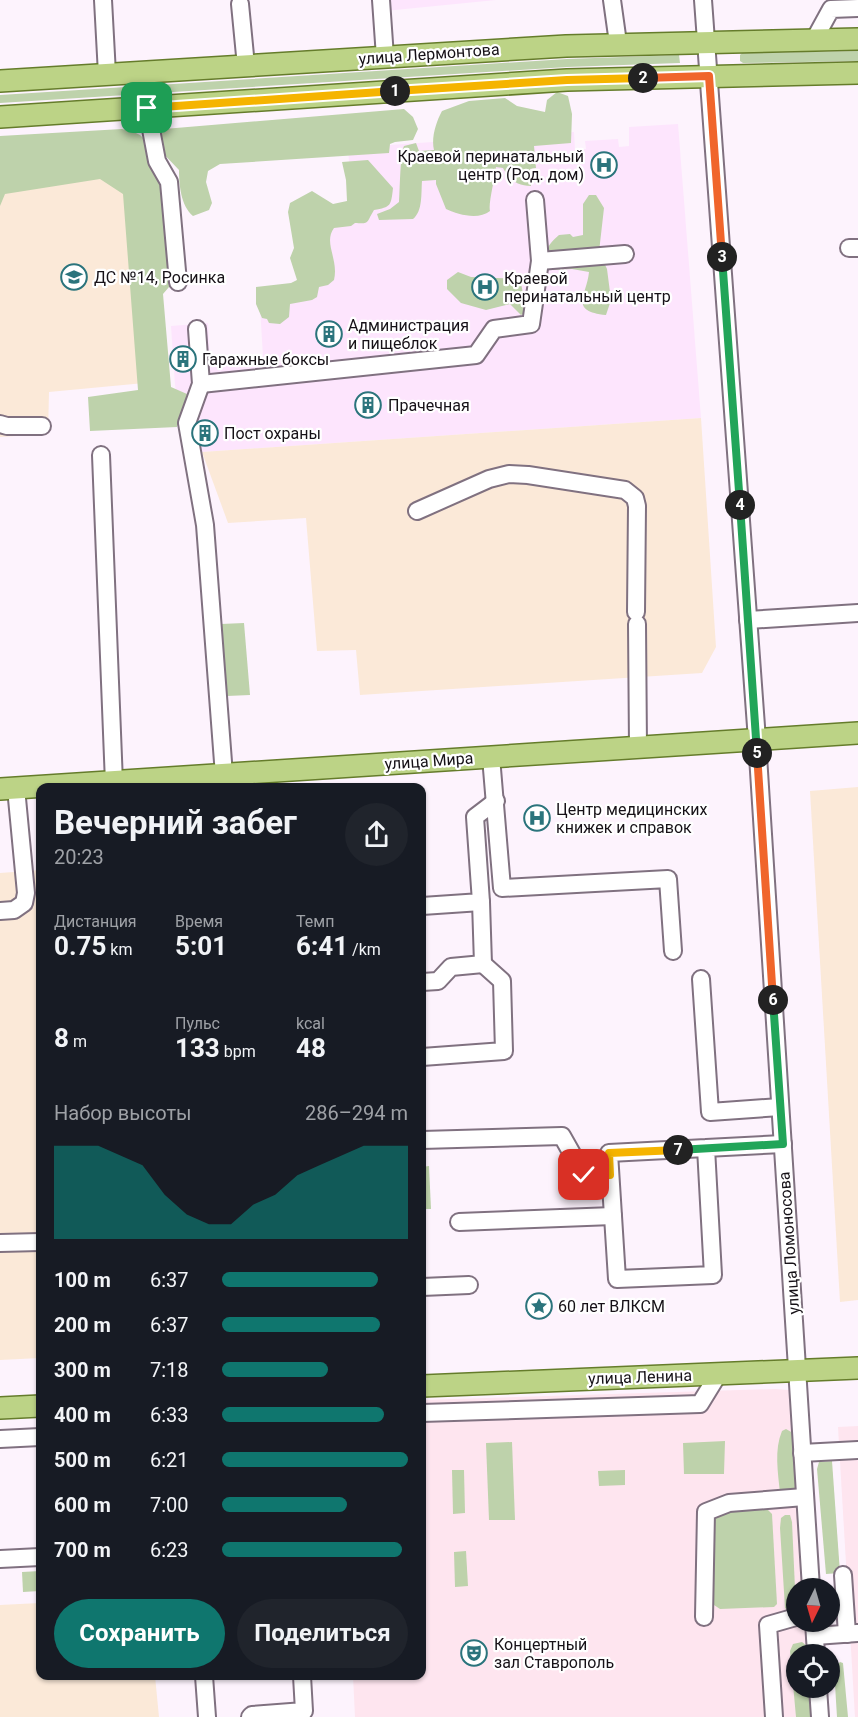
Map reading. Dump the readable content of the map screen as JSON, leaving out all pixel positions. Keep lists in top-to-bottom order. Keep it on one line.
{"streets":{"main road":["улица Лермонтова","улица Мира","улица Ленина"],"street":["улица Ломоносова"]},"crossings":[["улица Лермонтова","улица Ломоносова"],["улица Мира","улица Ломоносова"],["улица Ломоносова","улица Ленина"]],"places":{"hospital":["Краевой перинатальный центр (Род. дом)","Краевой перинатальный центр","Центр медицинских книжек и справок"],"school or university":["ДС №14, Росинка"],"building":["Администрация и пищеблок","Гаражные боксы","Прачечная","Пост охраны"],"place":["60 лет ВЛКСМ"],"theatre":["Концертный зал Ставрополь"]},"north":"bottom","page":{"pins":["2","1","3","4","5","6","7"],"heading":["Вечерний забег","20:23"],"stats":[["Дистанция","0.75 km"],["Время","5:01"],["Темп","6:41 /km"],["8 m"],["Пульс","133 bpm"],["kcal","48"]],"chart":["Набор высоты","286–294 m"],"list":[{"name":"100 m","note":"6:37"},{"name":"200 m","note":"6:37"},{"name":"300 m","note":"7:18"},{"name":"400 m","note":"6:33"},{"name":"500 m","note":"6:21"},{"name":"600 m","note":"7:00"},{"name":"700 m","note":"6:23"}],"buttons":["Сохранить","Поделиться"]}}
